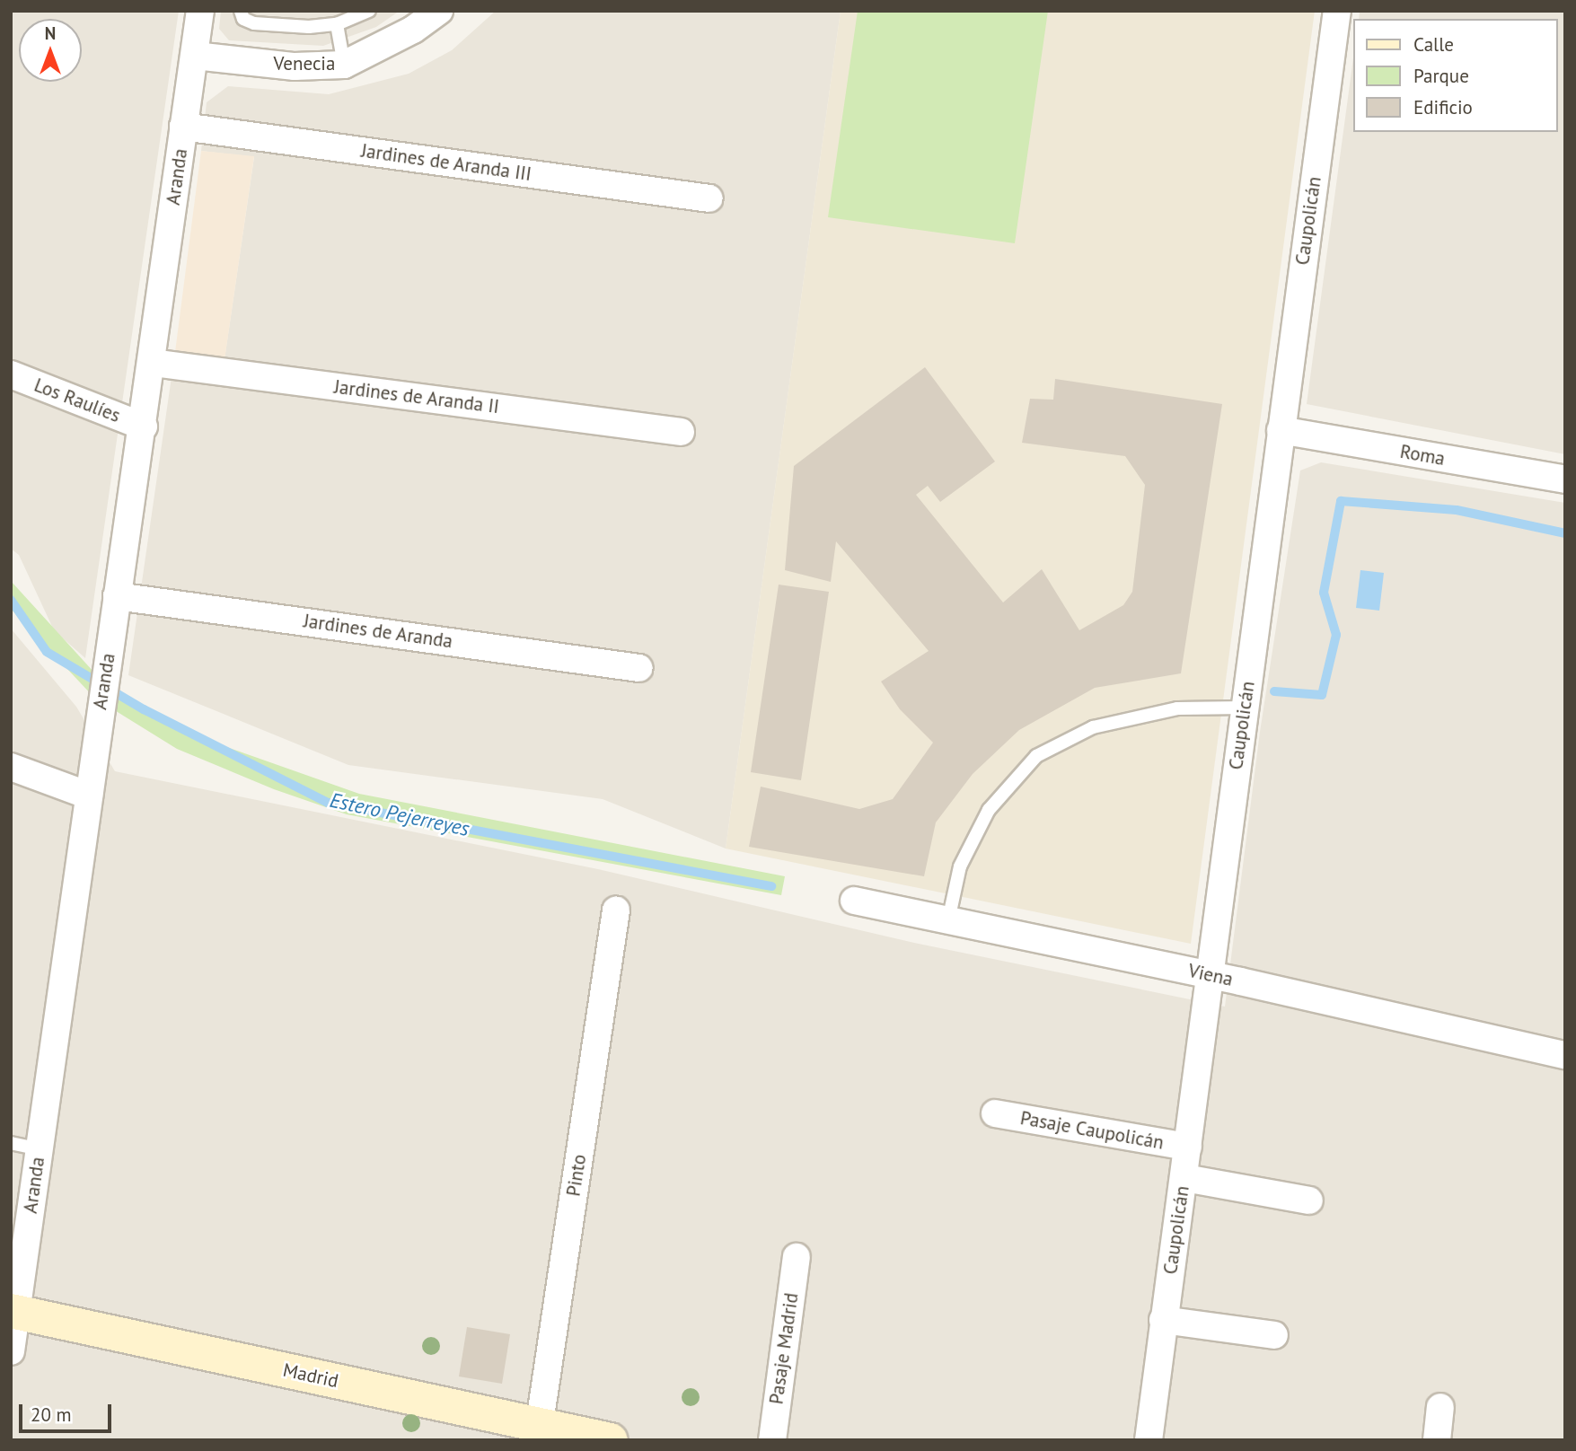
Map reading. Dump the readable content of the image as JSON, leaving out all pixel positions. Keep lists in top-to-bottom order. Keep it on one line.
{"streets":{"street":["Venecia","Jardines de Aranda III","Aranda","Caupolicán","Jardines de Aranda II","Los Raulíes","Roma","Jardines de Aranda","Viena","Pasaje Caupolicán","Pinto","Pasaje Madrid","Madrid"]},"crossings":[["Venecia","Aranda"],["Jardines de Aranda III","Aranda"],["Aranda","Jardines de Aranda II"],["Aranda","Los Raulíes"],["Aranda","Jardines de Aranda"],["Aranda","Madrid"],["Caupolicán","Roma"],["Caupolicán","Viena"],["Caupolicán","Pasaje Caupolicán"],["Pinto","Madrid"]],"water":["Estero Pejerreyes"],"legend":["Calle","Parque","Edificio"],"scale_bar":"20 m","north":"top"}
